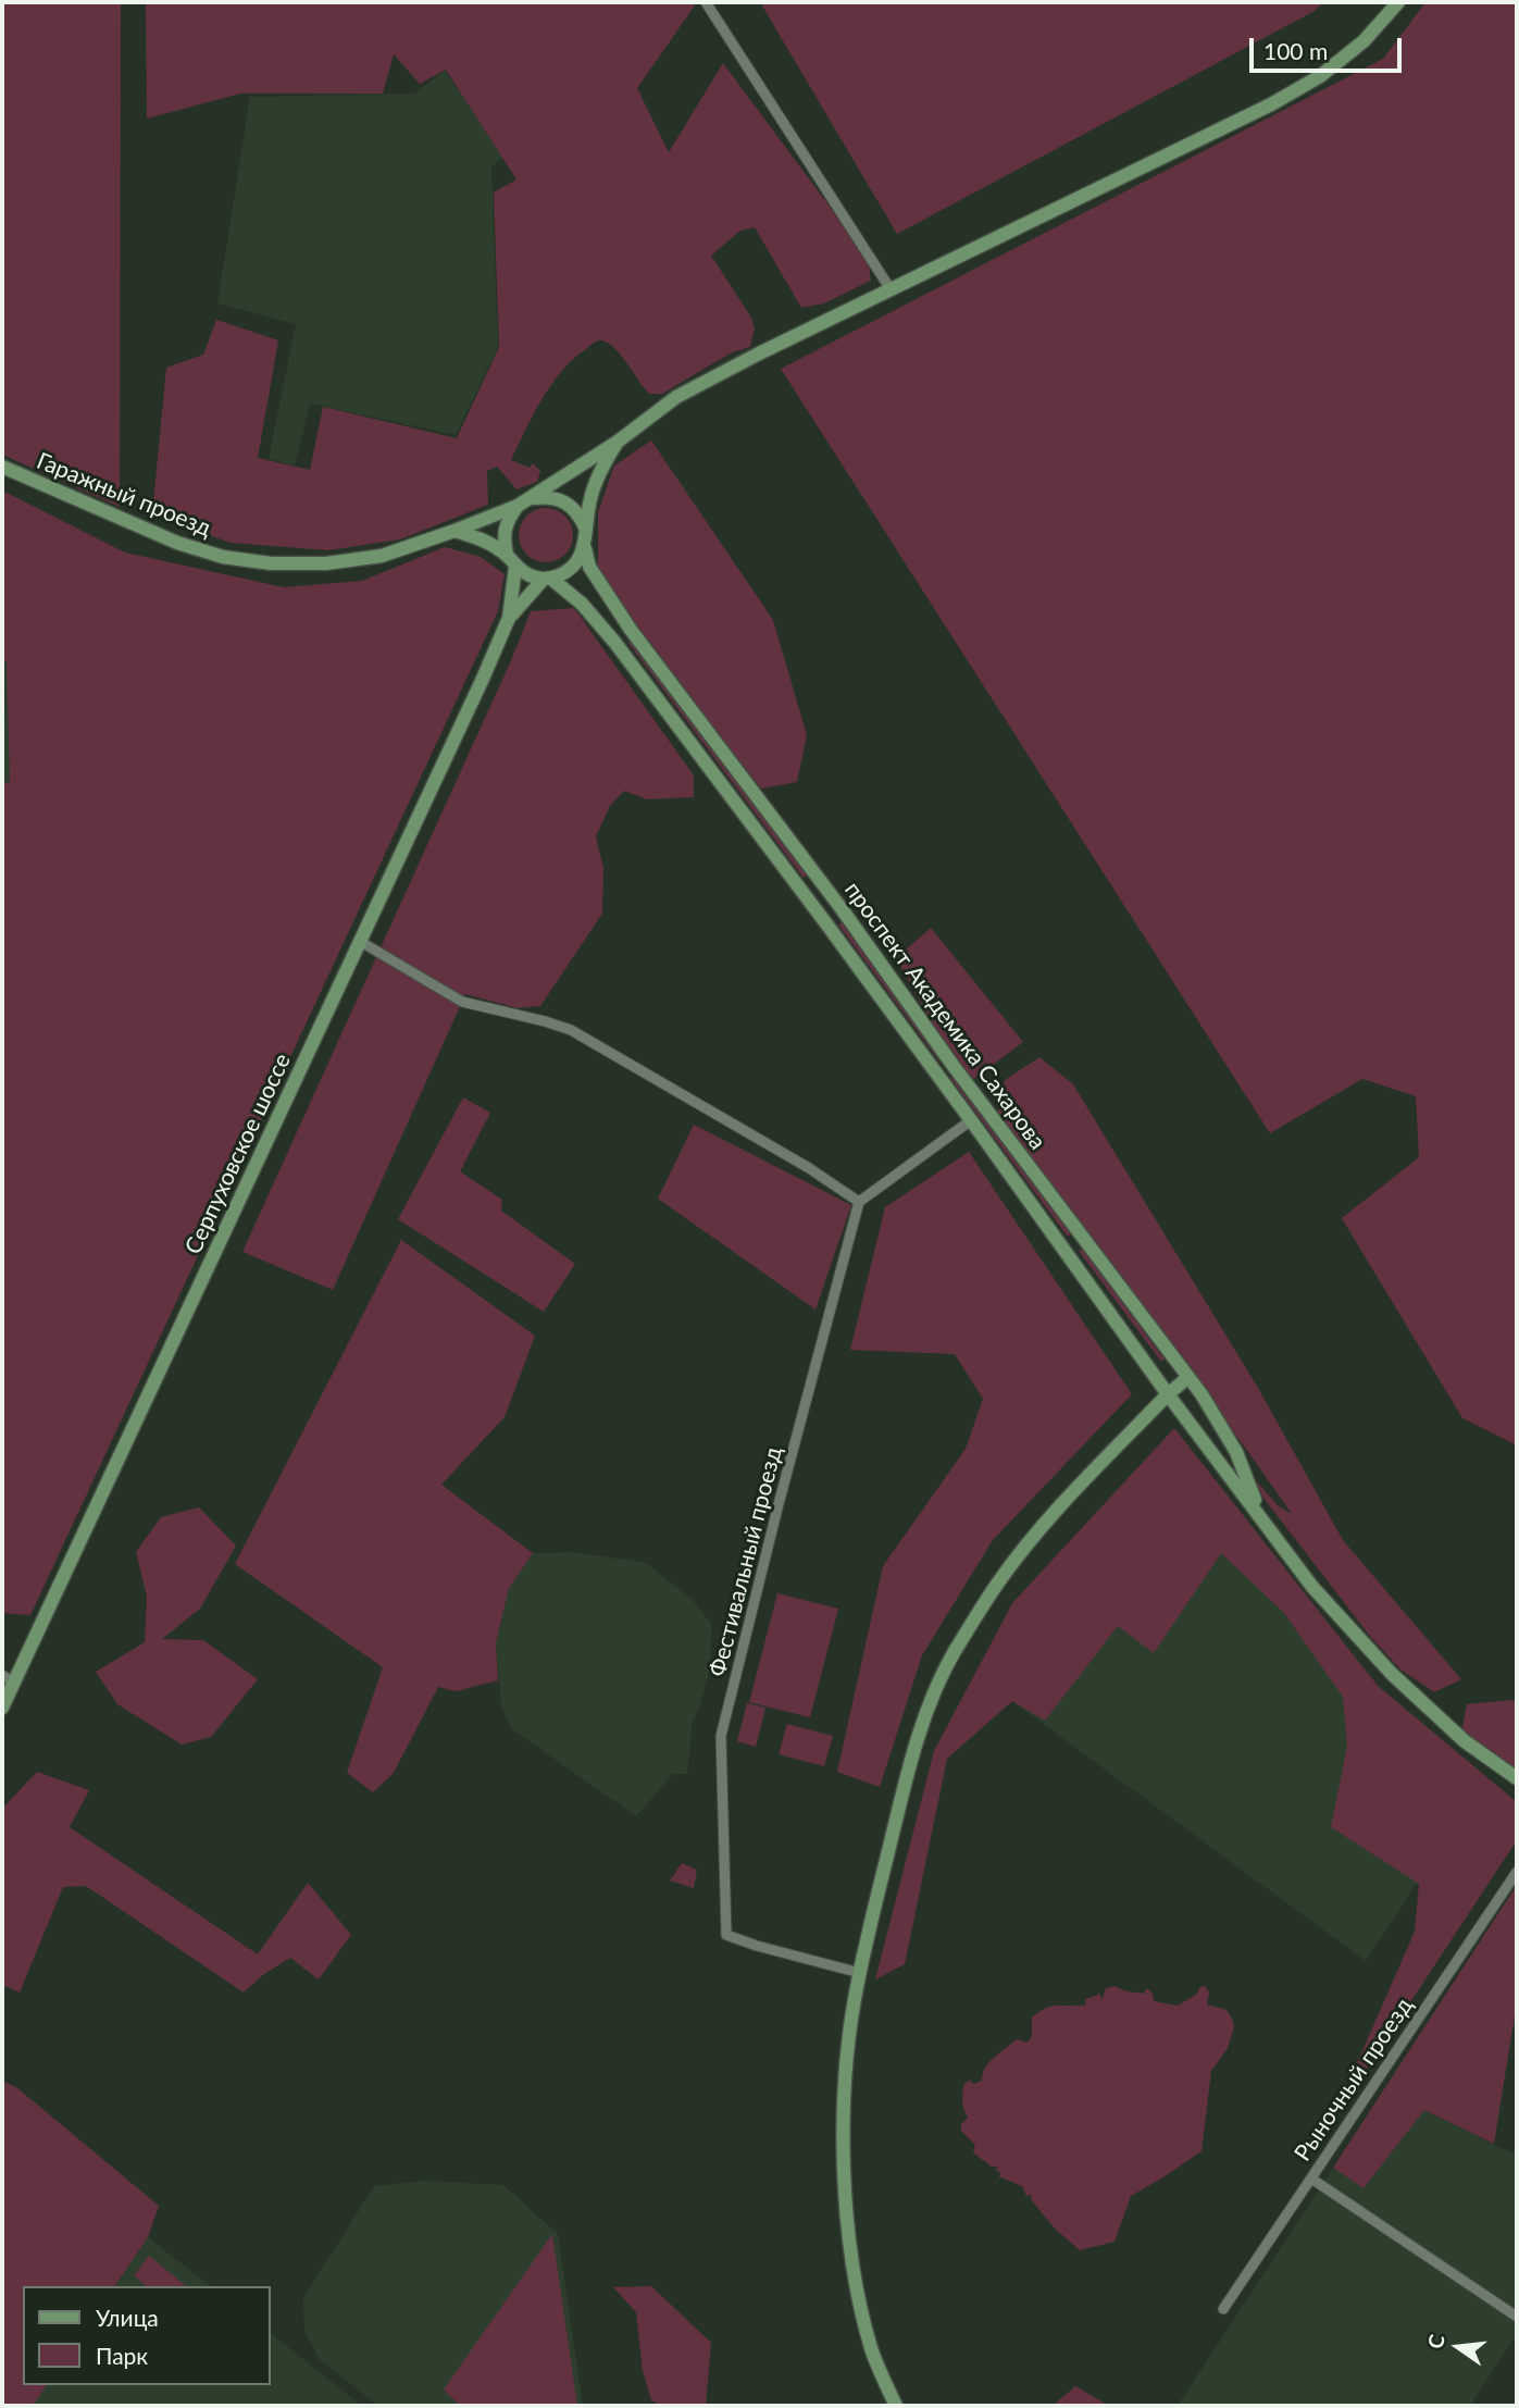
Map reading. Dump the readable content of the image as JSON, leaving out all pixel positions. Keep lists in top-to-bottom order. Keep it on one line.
{"streets":{"street":["Гаражный проезд","проспект Академика Сахарова","Серпуховское шоссе","Фестивальный проезд","Рыночный проезд"]},"crossings":[["Гаражный проезд","проспект Академика Сахарова"]],"legend":["Улица","Парк"],"scale_bar":"100 m","north":"left"}
